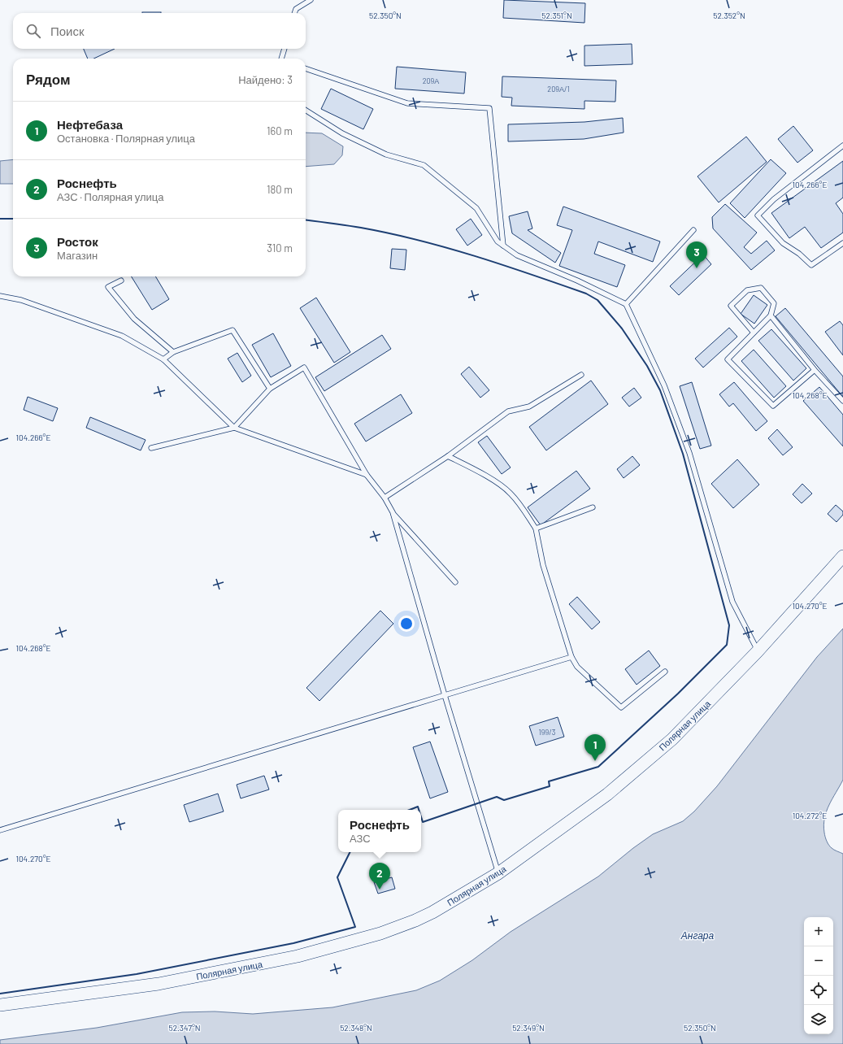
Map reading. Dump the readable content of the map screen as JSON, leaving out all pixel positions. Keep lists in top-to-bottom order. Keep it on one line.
{"streets":{"main road":["Полярная улица"]},"water":["Ангара"],"house_numbers":["209А","209А/1","199/3"],"page":{"search":"Поиск","heading":["Рядом","Найдено: 3"],"list":[{"mark":"1","name":"Нефтебаза","note":"Остановка · Полярная улица","value":"160 m"},{"mark":"2","name":"Роснефть","note":"АЗС · Полярная улица","value":"180 m"},{"mark":"3","name":"Росток","note":"Магазин","value":"310 m"}],"pins":["3","1","2"],"popup":["Роснефть","АЗС"],"map_buttons":["+","−"]},"coordinates":["52.350°N","52.351°N","52.352°N","104.266°E","104.268°E","104.270°E","104.272°E","52.347°N","52.348°N","52.349°N"]}
